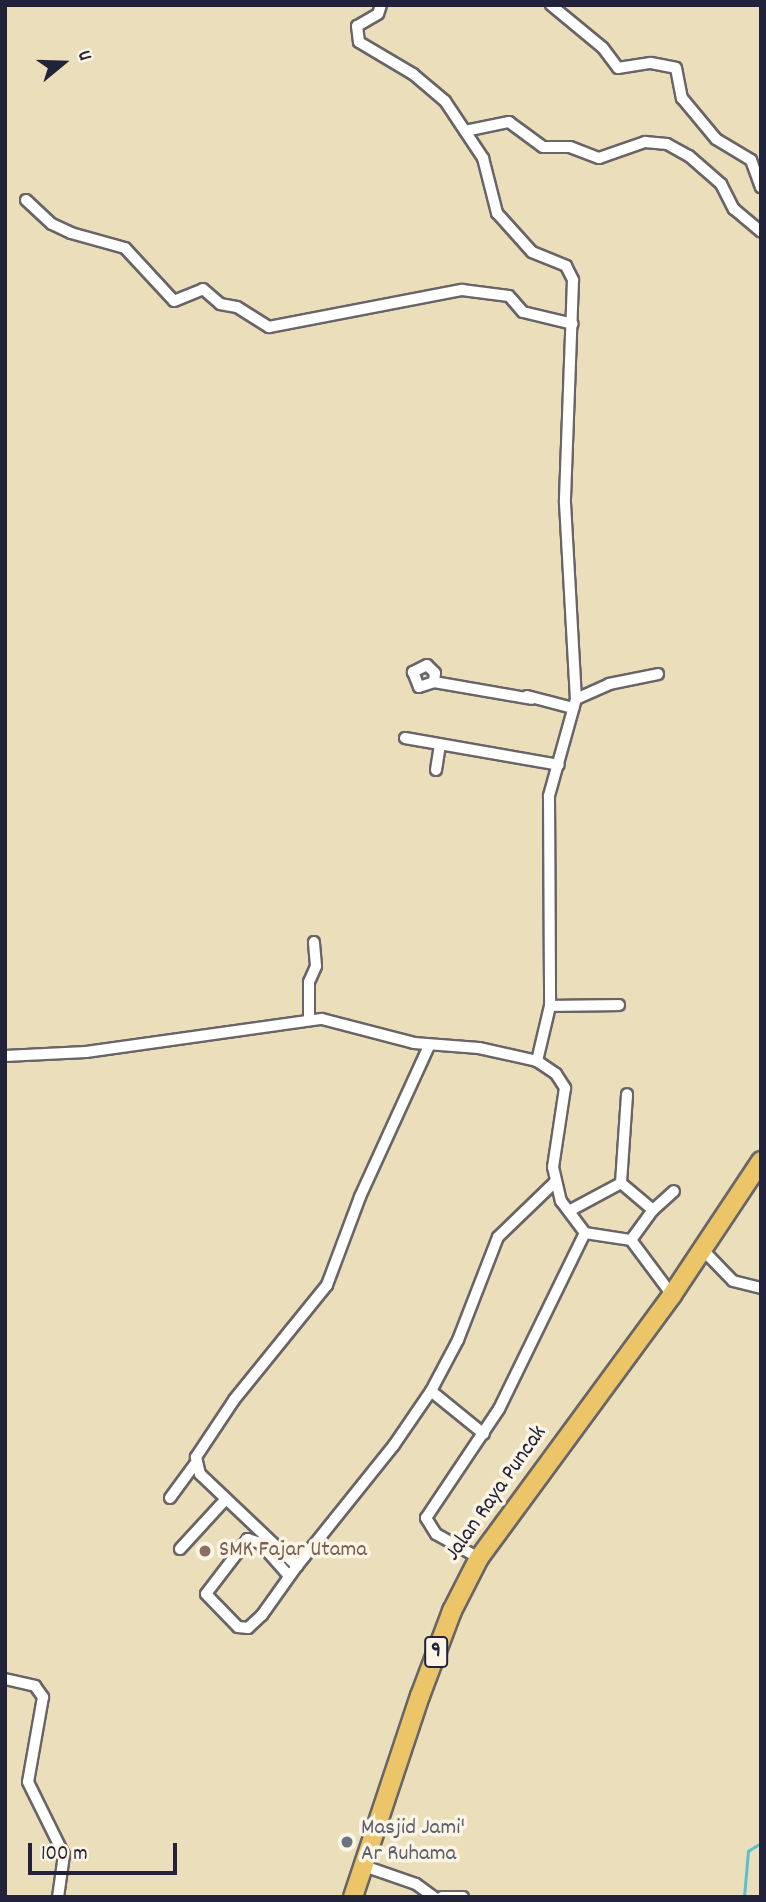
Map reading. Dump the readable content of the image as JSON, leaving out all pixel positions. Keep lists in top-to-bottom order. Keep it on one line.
{"streets":{"highway":["Jalan Raya Puncak","9"]},"places":["SMK Fajar Utama","Masjid Jami' Ar Ruhama"],"scale_bar":"100 m","north":"right"}
